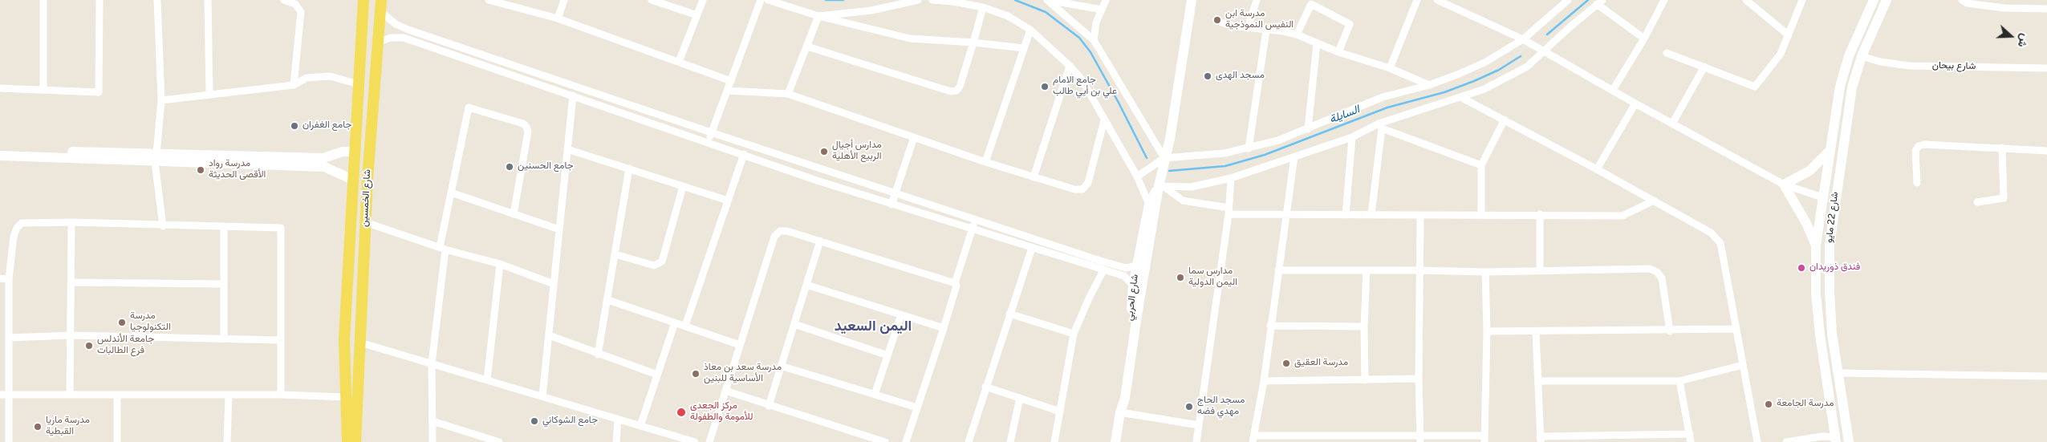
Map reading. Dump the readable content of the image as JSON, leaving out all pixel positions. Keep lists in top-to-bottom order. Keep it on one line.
{"streets":{"main road":["شارع الخمسين"],"street":["شارع بيحان","شارع 22 مايو","شارع الحربي"]},"crossings":[["شارع بيحان","شارع 22 مايو"]],"districts":["اليمن السعيد"],"water":["السايلة"],"places":["مدرسة ابن النفيس النموذجية","مسجد الهدى","جامع الامام علي بن أيي طالب","جامع الغفران","مدارس أجيال الربيع الأهلية","جامع الحسنين","مدرسة رواد الأقصى الحديثة","فندق ذوريدان","مدارس سما اليمن الدولية","مدرسة التكنولوجيا","جامعة الأندلس فرع الطالبات","مدرسة العقيق","مدرسة سعد بن معاذ الأساسية للبنين","مدرسة الجامعة","مسجد الحاج مهدي فضه","مركز الجعدي للأمومة والطفولة","جامع الشوكاني","مدرسة ماريا القبطية"],"north":"right"}
